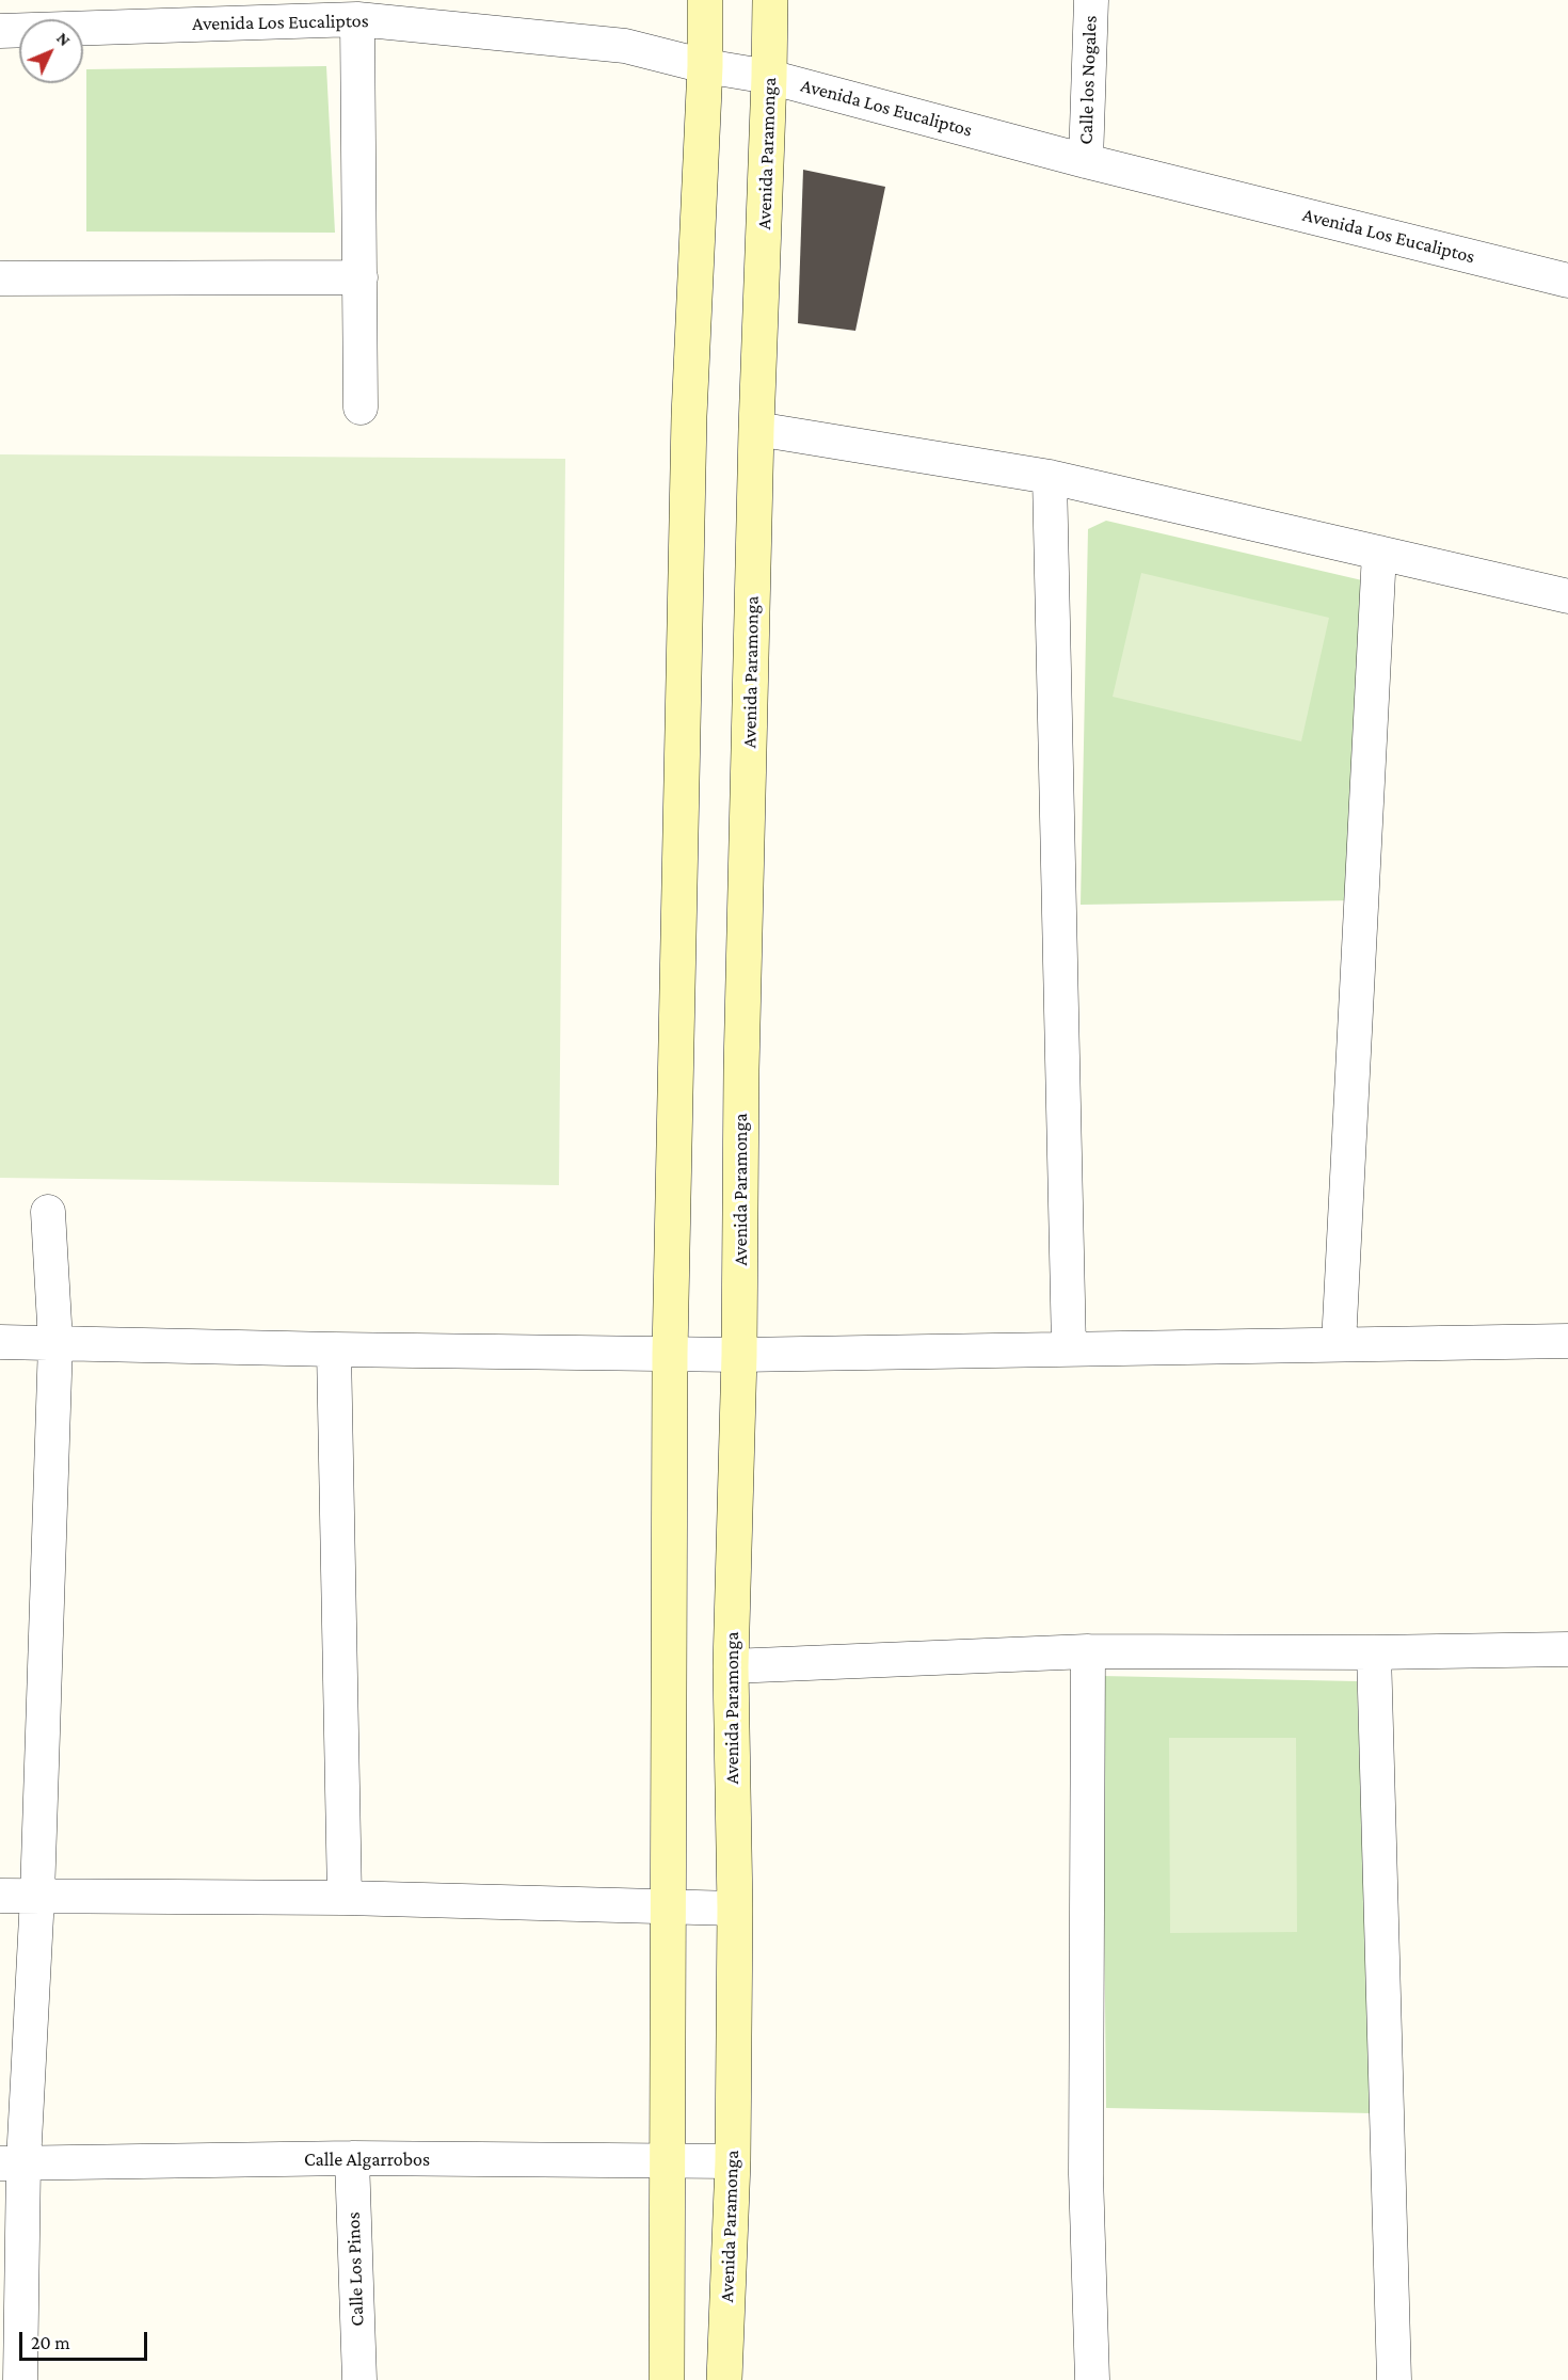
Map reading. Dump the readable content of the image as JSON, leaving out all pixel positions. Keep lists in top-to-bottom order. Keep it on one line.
{"streets":{"street":["Avenida Los Eucaliptos","Calle los Nogales","Avenida Paramonga","Calle Algarrobos","Calle Los Pinos"]},"crossings":[["Avenida Los Eucaliptos","Calle los Nogales"],["Avenida Los Eucaliptos","Avenida Paramonga"],["Avenida Paramonga","Calle Algarrobos"],["Calle Algarrobos","Calle Los Pinos"]],"scale_bar":"20 m","north":"top right"}
